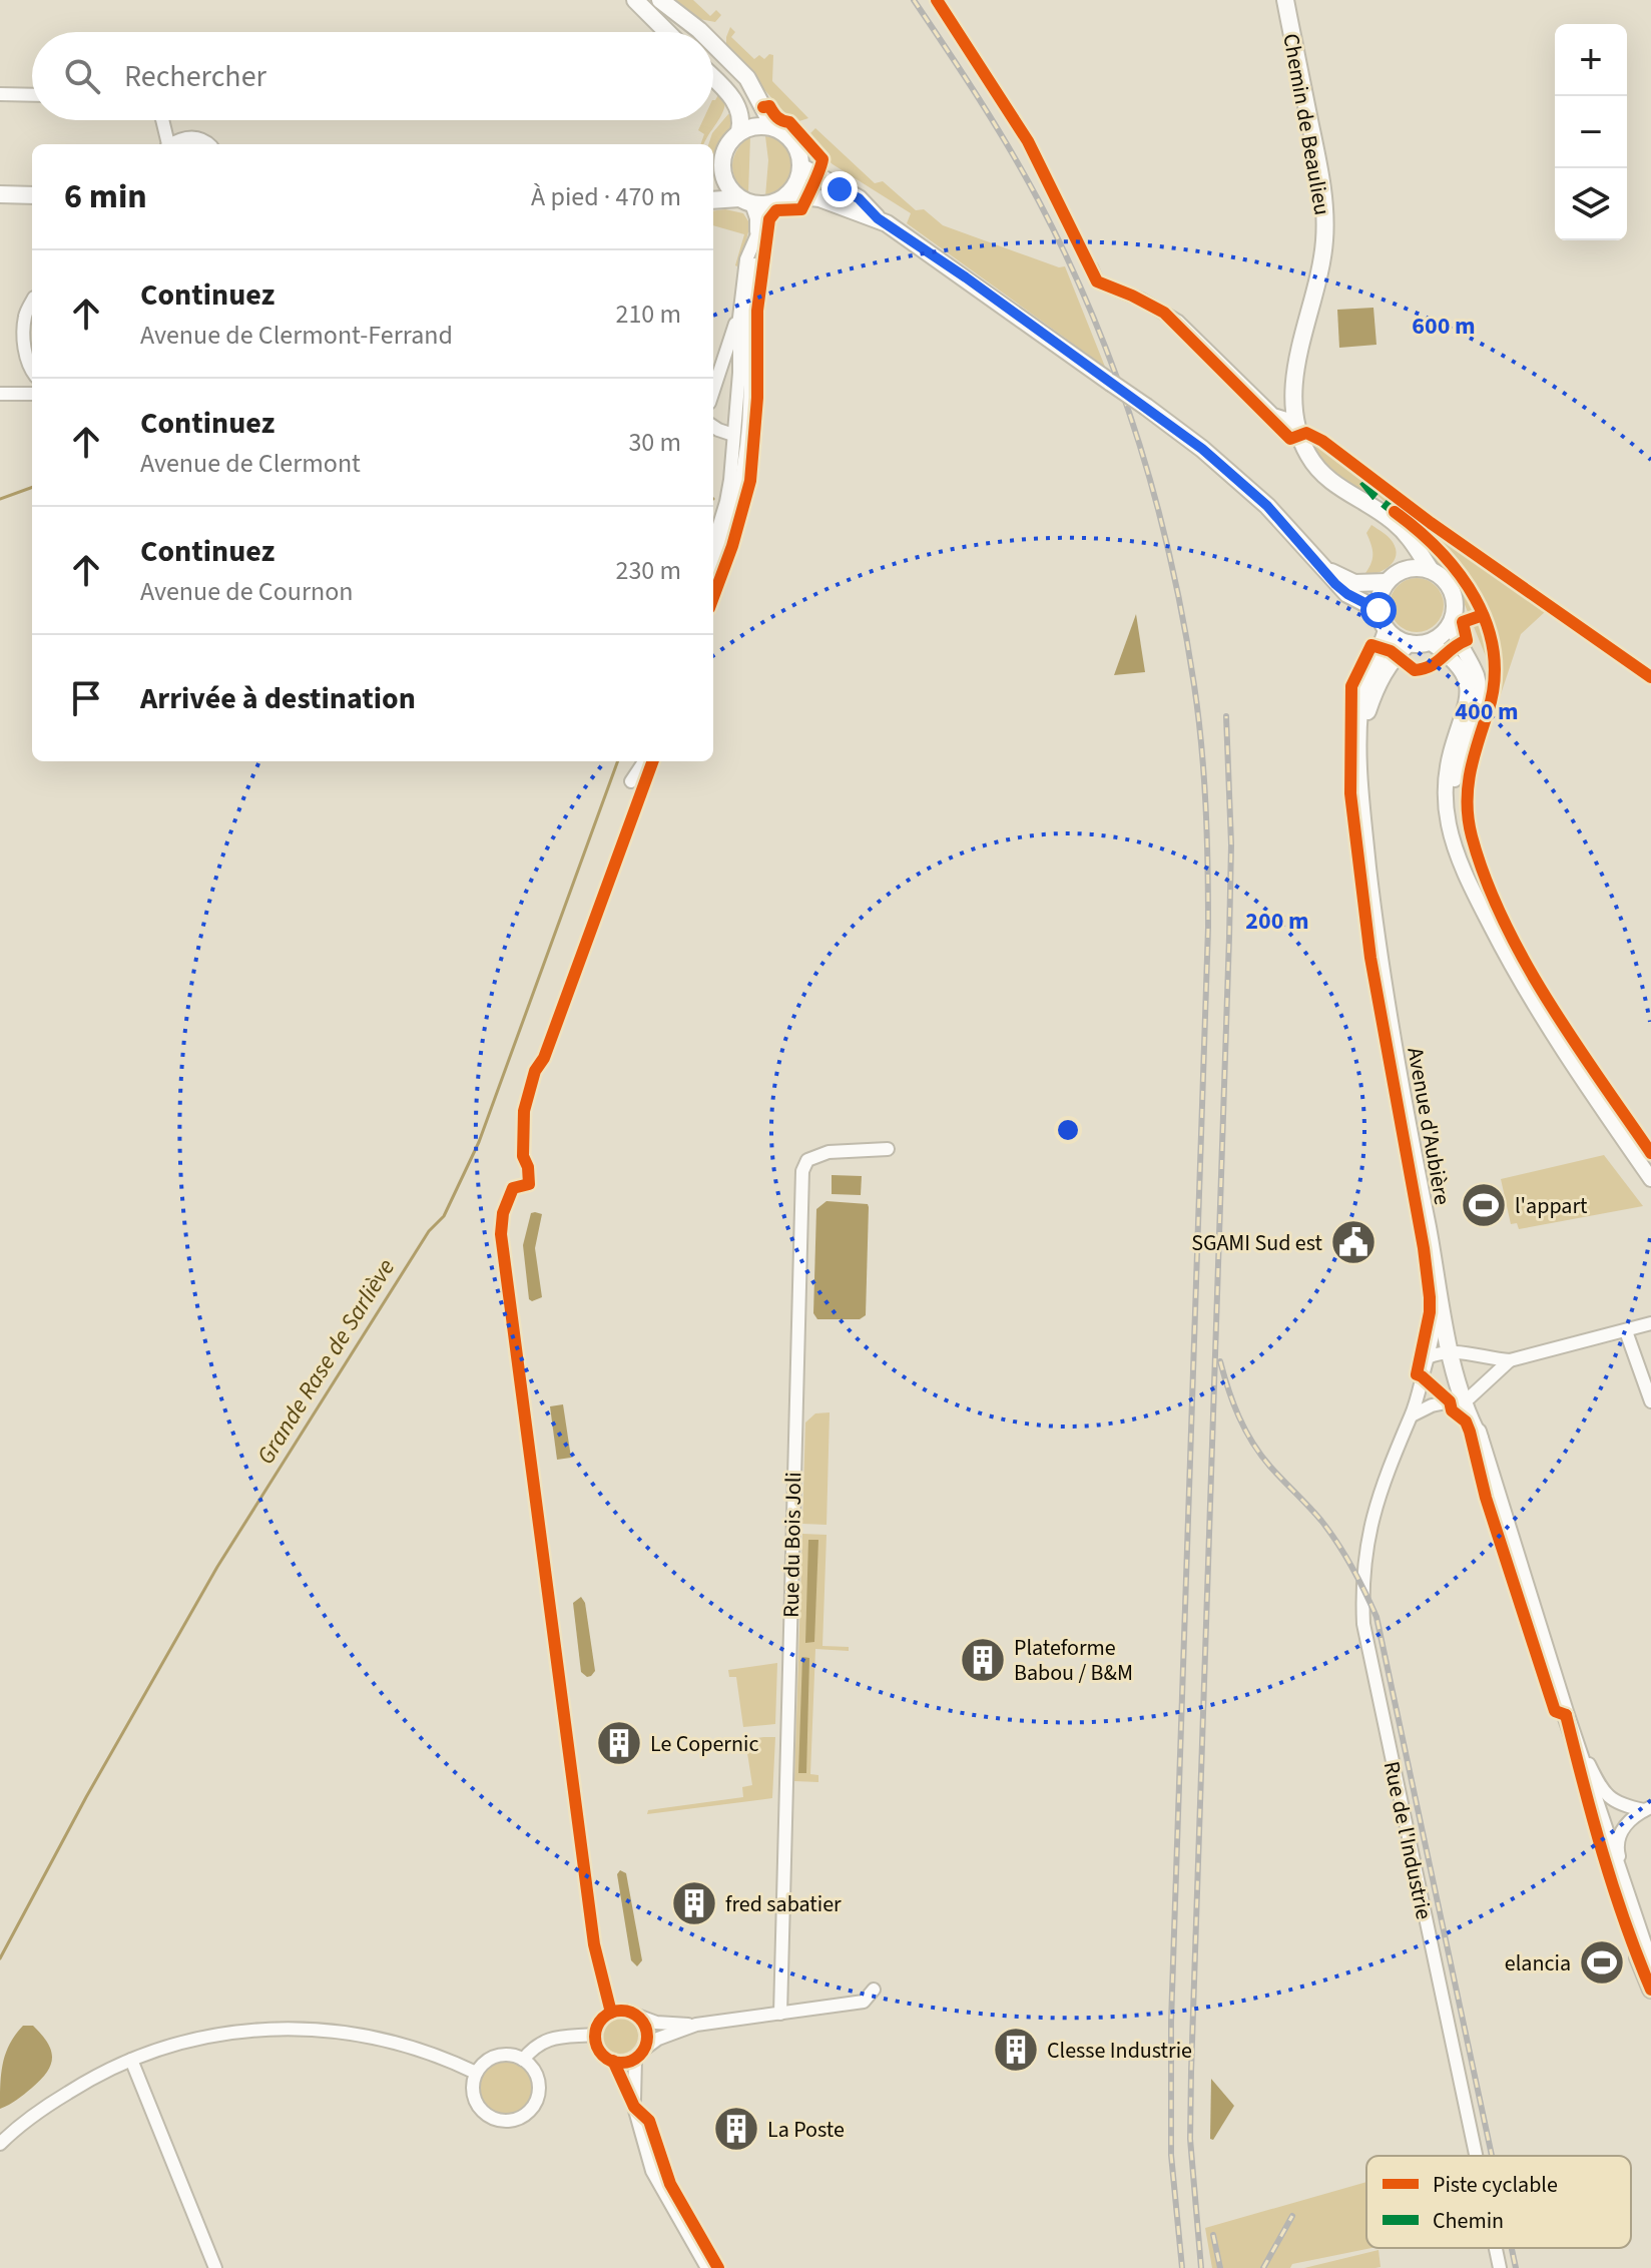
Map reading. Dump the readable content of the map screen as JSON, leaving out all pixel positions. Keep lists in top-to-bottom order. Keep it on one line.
{"streets":{"main road":["Chemin de Beaulieu","Avenue d'Aubière"],"street":["Rue du Bois Joli","Rue de l'Industrie"]},"crossings":[["Chemin de Beaulieu","Avenue d'Aubière"],["Avenue d'Aubière","Rue de l'Industrie"]],"water":["Grande Rase de Sarliève"],"places":{"sports":["l'appart","elancia"],"public building":["SGAMI Sud est"],"building":["Plateforme Babou / B&M","Le Copernic","fred sabatier","Clesse Industrie","La Poste"]},"legend":["Piste cyclable","Chemin"],"page":{"map_buttons":["+","−"],"search":"Rechercher","heading":["6 min","À pied · 470 m"],"list":[["Continuez","Avenue de Clermont-Ferrand","210 m"],["Continuez","Avenue de Clermont","30 m"],["Continuez","Avenue de Cournon","230 m"],"Arrivée à destination"]},"rings":["600 m","400 m","200 m"]}
